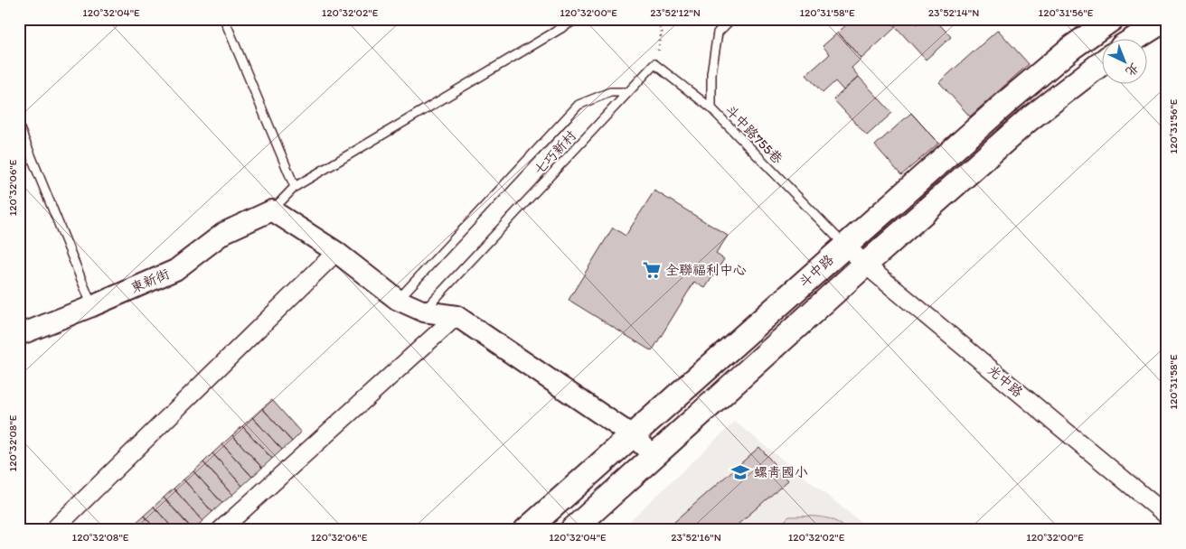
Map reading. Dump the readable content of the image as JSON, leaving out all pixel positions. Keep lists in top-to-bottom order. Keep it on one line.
{"streets":{"main road":["斗中路"],"street":["東新街","光中路"],"lane":["斗中路755巷","七巧新村"]},"crossings":[["斗中路755巷","斗中路"],["斗中路755巷","光中路"],["斗中路","光中路"]],"places":{"supermarket":["全聯福利中心"],"school or university":["螺青國小"]},"north":"bottom right","coordinates":["120°32'04\"E","120°32'02\"E","120°32'00\"E","23°52'12\"N","120°31'58\"E","23°52'14\"N","120°31'56\"E","120°32'06\"E","120°32'08\"E","23°52'16\"N"]}
